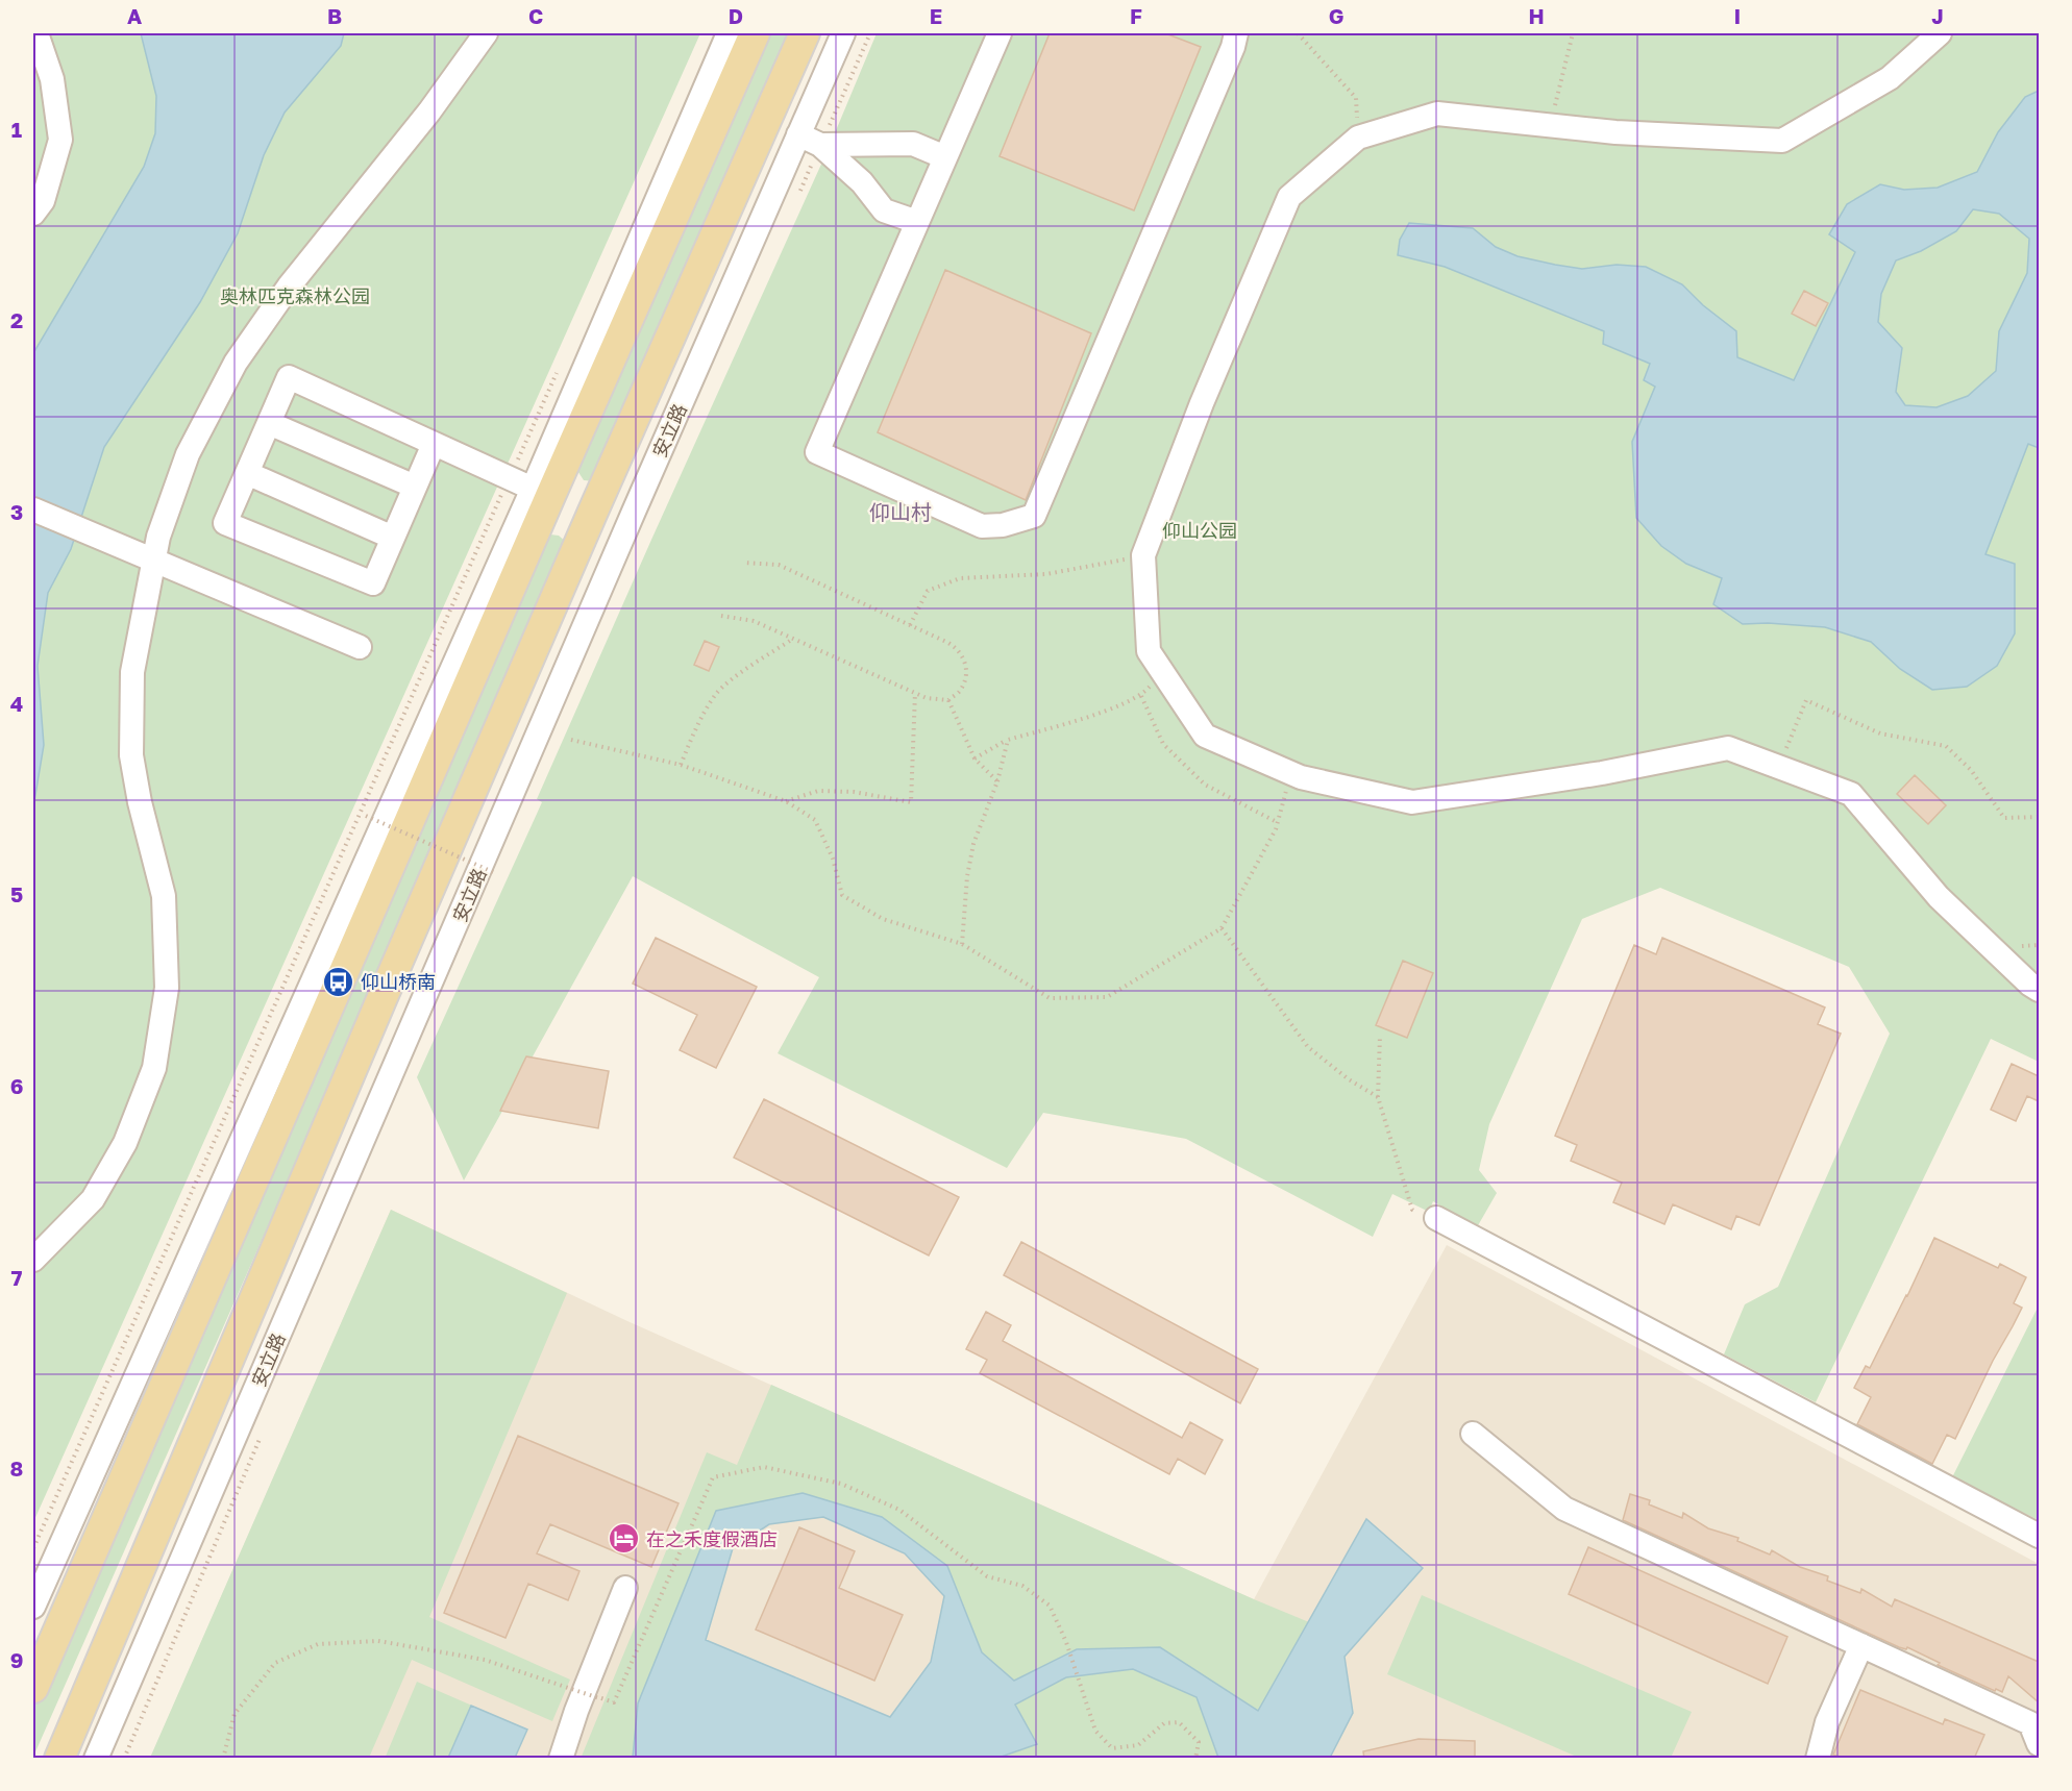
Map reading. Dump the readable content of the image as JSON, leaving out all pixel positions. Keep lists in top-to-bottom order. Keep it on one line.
{"streets":{"main road":["安立路"]},"districts":["仰山村"],"parks":["奥林匹克森林公园","仰山公园"],"places":{"bus stop":["仰山桥南"],"hotel":["在之禾度假酒店"]},"grid":{"columns":["A","B","C","D","E","F","G","H","I","J"],"rows":["1","2","3","4","5","6","7","8","9"]}}
